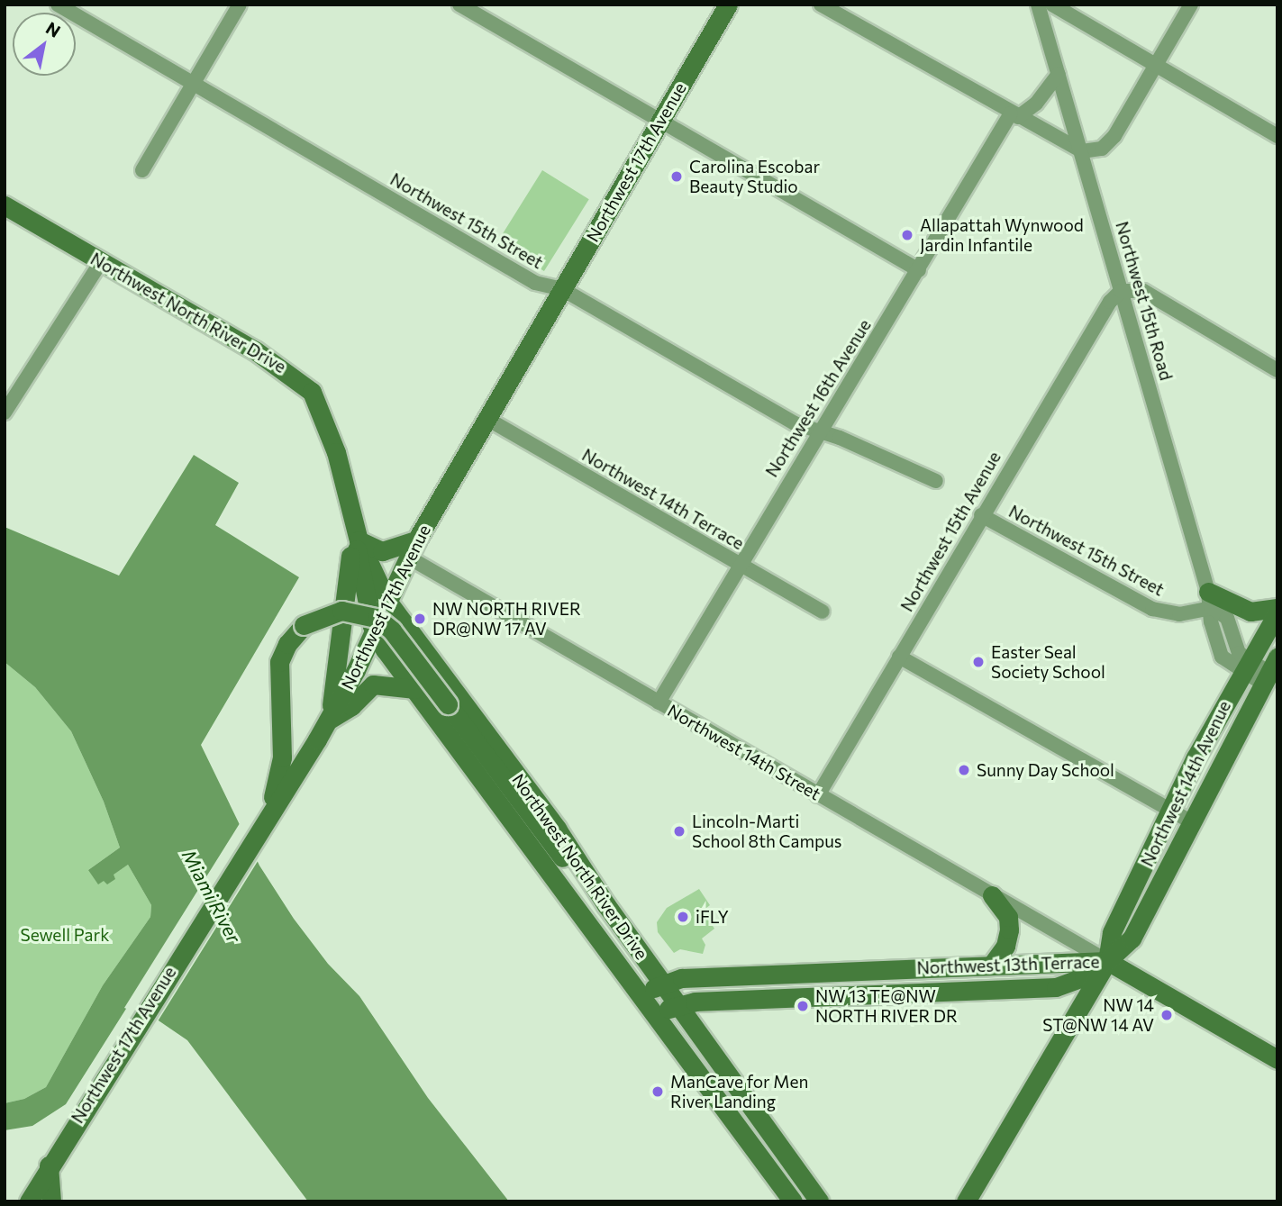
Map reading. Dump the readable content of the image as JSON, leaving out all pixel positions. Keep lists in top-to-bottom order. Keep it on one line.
{"streets":{"main road":["Northwest 17th Avenue","Northwest North River Drive","Northwest 14th Street","Northwest 14th Avenue","Northwest 13th Terrace"],"street":["Northwest 15th Street","Northwest 15th Road","Northwest 16th Avenue","Northwest 14th Terrace","Northwest 15th Avenue"]},"crossings":[["Northwest 17th Avenue","Northwest 15th Street"],["Northwest 17th Avenue","Northwest North River Drive"],["Northwest 17th Avenue","Northwest 14th Terrace"],["Northwest 17th Avenue","Northwest 14th Street"],["Northwest 15th Street","Northwest 15th Road"],["Northwest 15th Street","Northwest 16th Avenue"],["Northwest 15th Street","Northwest 15th Avenue"],["Northwest 15th Road","Northwest 16th Avenue"],["Northwest 15th Road","Northwest 15th Avenue"],["Northwest 15th Road","Northwest 14th Avenue"],["Northwest North River Drive","Northwest 13th Terrace"],["Northwest 16th Avenue","Northwest 14th Terrace"],["Northwest 16th Avenue","Northwest 14th Street"],["Northwest 15th Avenue","Northwest 14th Street"],["Northwest 14th Street","Northwest 14th Avenue"],["Northwest 14th Street","Northwest 13th Terrace"],["Northwest 14th Avenue","Northwest 13th Terrace"]],"water":["Miami River"],"parks":["Sewell Park"],"places":["Carolina Escobar Beauty Studio","Allapattah Wynwood Jardin Infantile","NW NORTH RIVER DR@NW 17 AV","Easter Seal Society School","Sunny Day School","Lincoln-Marti School 8th Campus","iFLY","NW 13 TE@NW NORTH RIVER DR","NW 14 ST@NW 14 AV","ManCave for Men River Landing"],"north":"top right"}
